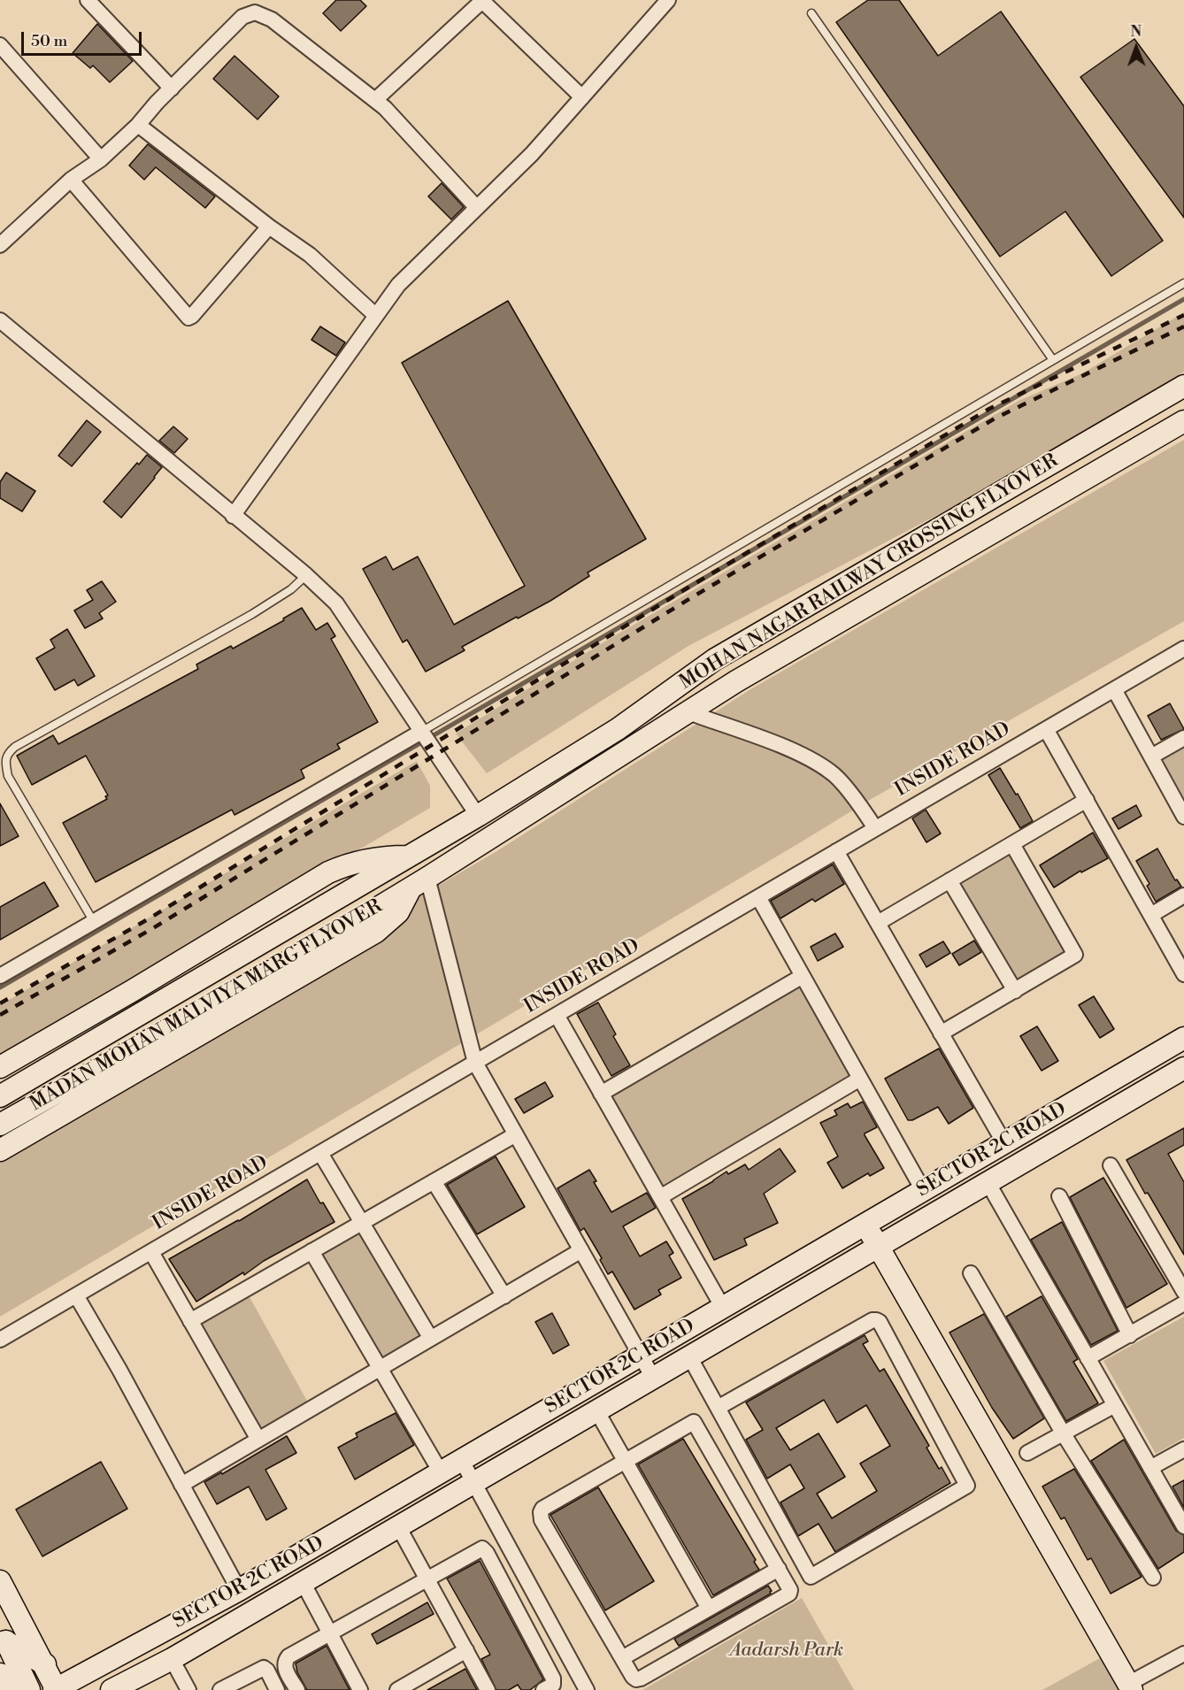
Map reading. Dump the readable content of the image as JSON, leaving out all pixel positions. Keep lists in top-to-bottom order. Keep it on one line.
{"streets":{"main road":["MOHAN NAGAR RAILWAY CROSSING FLYOVER","MADAN MOHAN MALVIYA MARG FLYOVER","SECTOR 2C ROAD"],"street":["INSIDE ROAD"]},"crossings":[["MOHAN NAGAR RAILWAY CROSSING FLYOVER","MADAN MOHAN MALVIYA MARG FLYOVER"]],"parks":["Aadarsh Park"],"scale_bar":"50 m","north":"top"}
